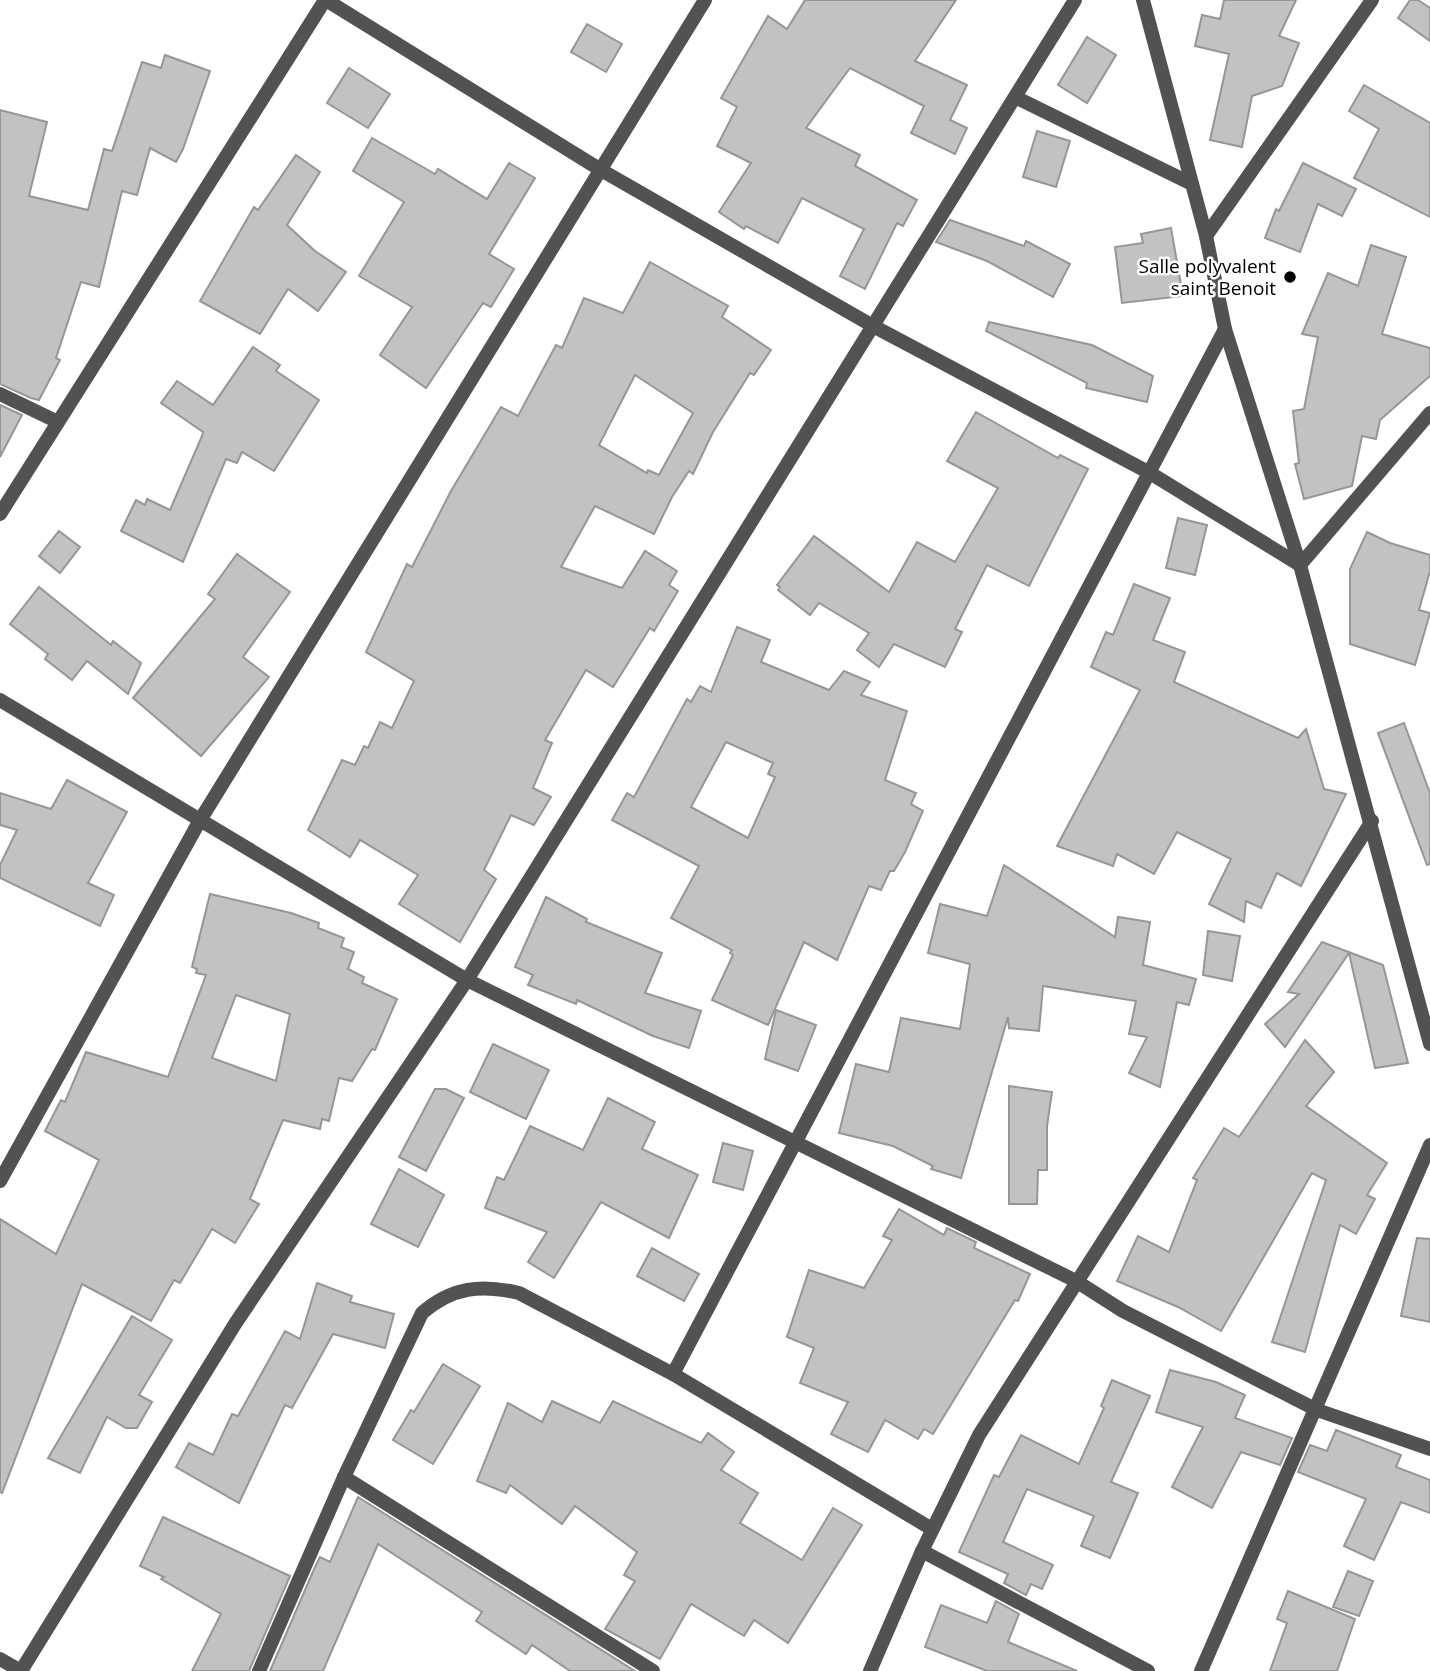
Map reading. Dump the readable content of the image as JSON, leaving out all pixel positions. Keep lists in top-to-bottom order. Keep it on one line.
{"places":["Salle polyvalent saint Benoit"]}
